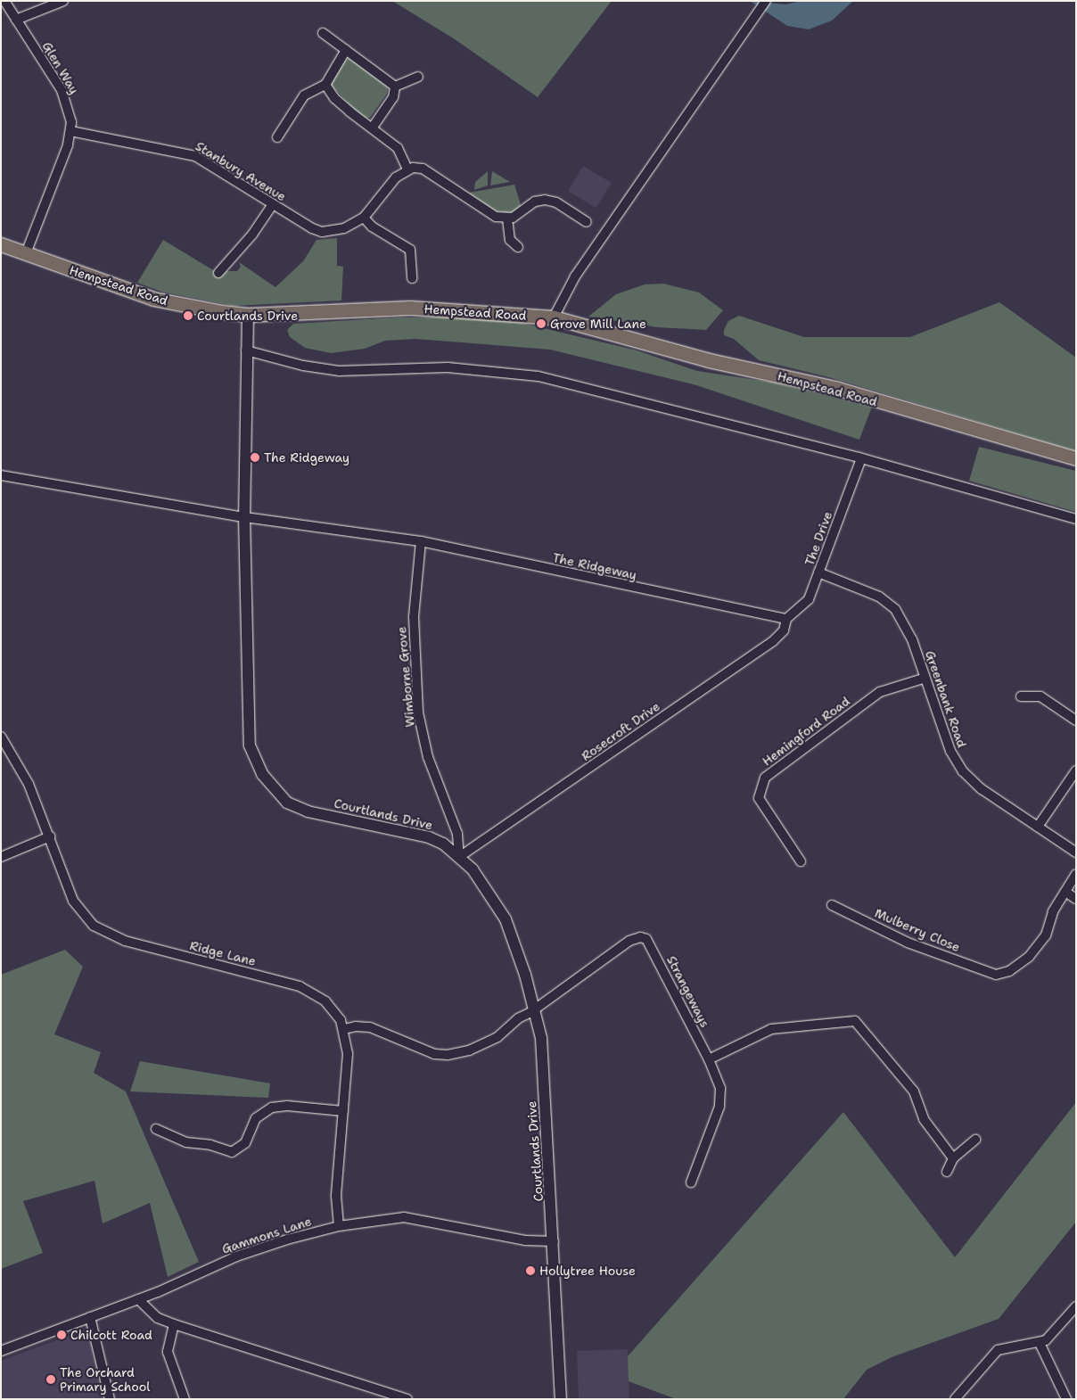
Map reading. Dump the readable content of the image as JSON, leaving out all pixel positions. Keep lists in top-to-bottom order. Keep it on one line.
{"streets":{"main road":["Hempstead Road"],"street":["Glen Way","Stanbury Avenue","The Drive","The Ridgeway","Wimborne Grove","Greenbank Road","Rosecroft Drive","Hemingford Road","Courtlands Drive","Mulberry Close","Ridge Lane","Strangeways","Gammons Lane"]},"crossings":[["Glen Way","Stanbury Avenue"],["Glen Way","Hempstead Road"],["Hempstead Road","Courtlands Drive"],["The Drive","The Ridgeway"],["The Drive","Greenbank Road"],["The Drive","Rosecroft Drive"],["The Ridgeway","Wimborne Grove"],["The Ridgeway","Rosecroft Drive"],["The Ridgeway","Courtlands Drive"],["Wimborne Grove","Rosecroft Drive"],["Wimborne Grove","Courtlands Drive"],["Greenbank Road","Hemingford Road"],["Rosecroft Drive","Courtlands Drive"],["Courtlands Drive","Strangeways"],["Courtlands Drive","Gammons Lane"],["Ridge Lane","Gammons Lane"]],"places":["Courtlands Drive","Grove Mill Lane","The Ridgeway","Hollytree House","Chilcott Road","The Orchard Primary School"]}
